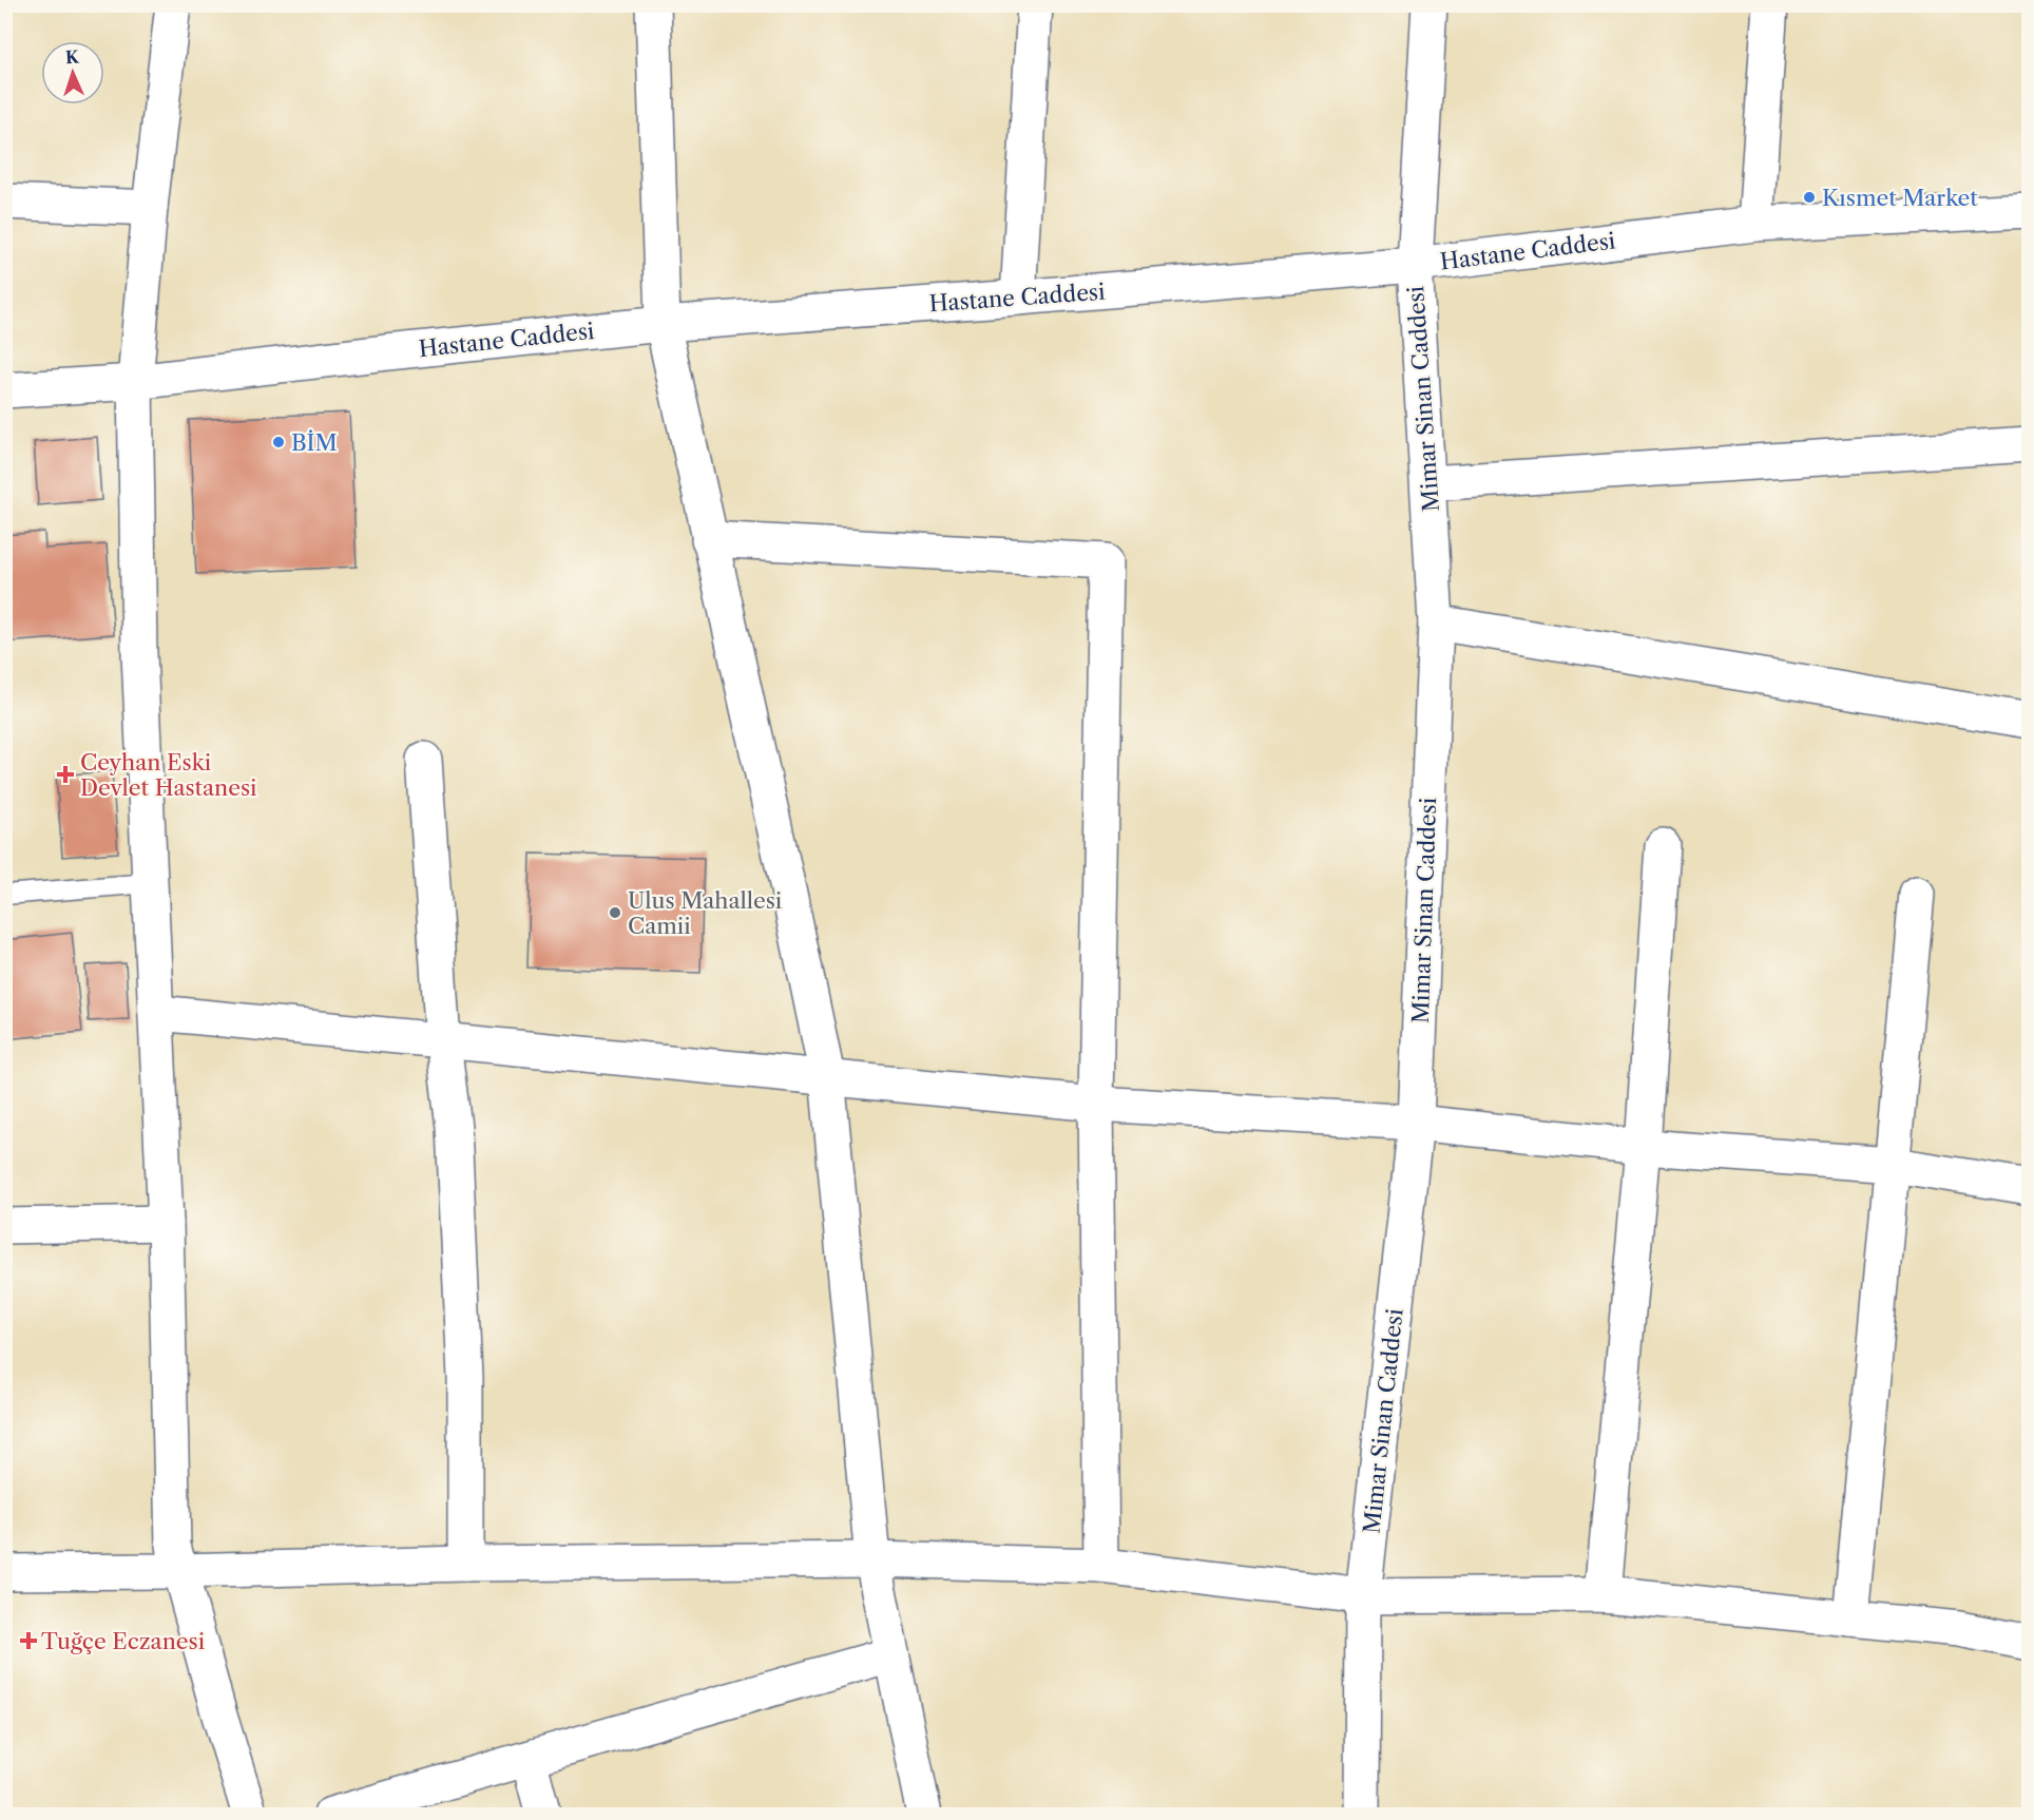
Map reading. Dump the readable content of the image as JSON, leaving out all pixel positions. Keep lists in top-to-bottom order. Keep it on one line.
{"streets":{"street":["Hastane Caddesi","Mimar Sinan Caddesi"]},"crossings":[["Hastane Caddesi","Mimar Sinan Caddesi"]],"places":{"other":["Kısmet Market","BİM","Ulus Mahallesi Camii"],"health":["Ceyhan Eski Devlet Hastanesi","Tuğçe Eczanesi"]},"north":"top"}
